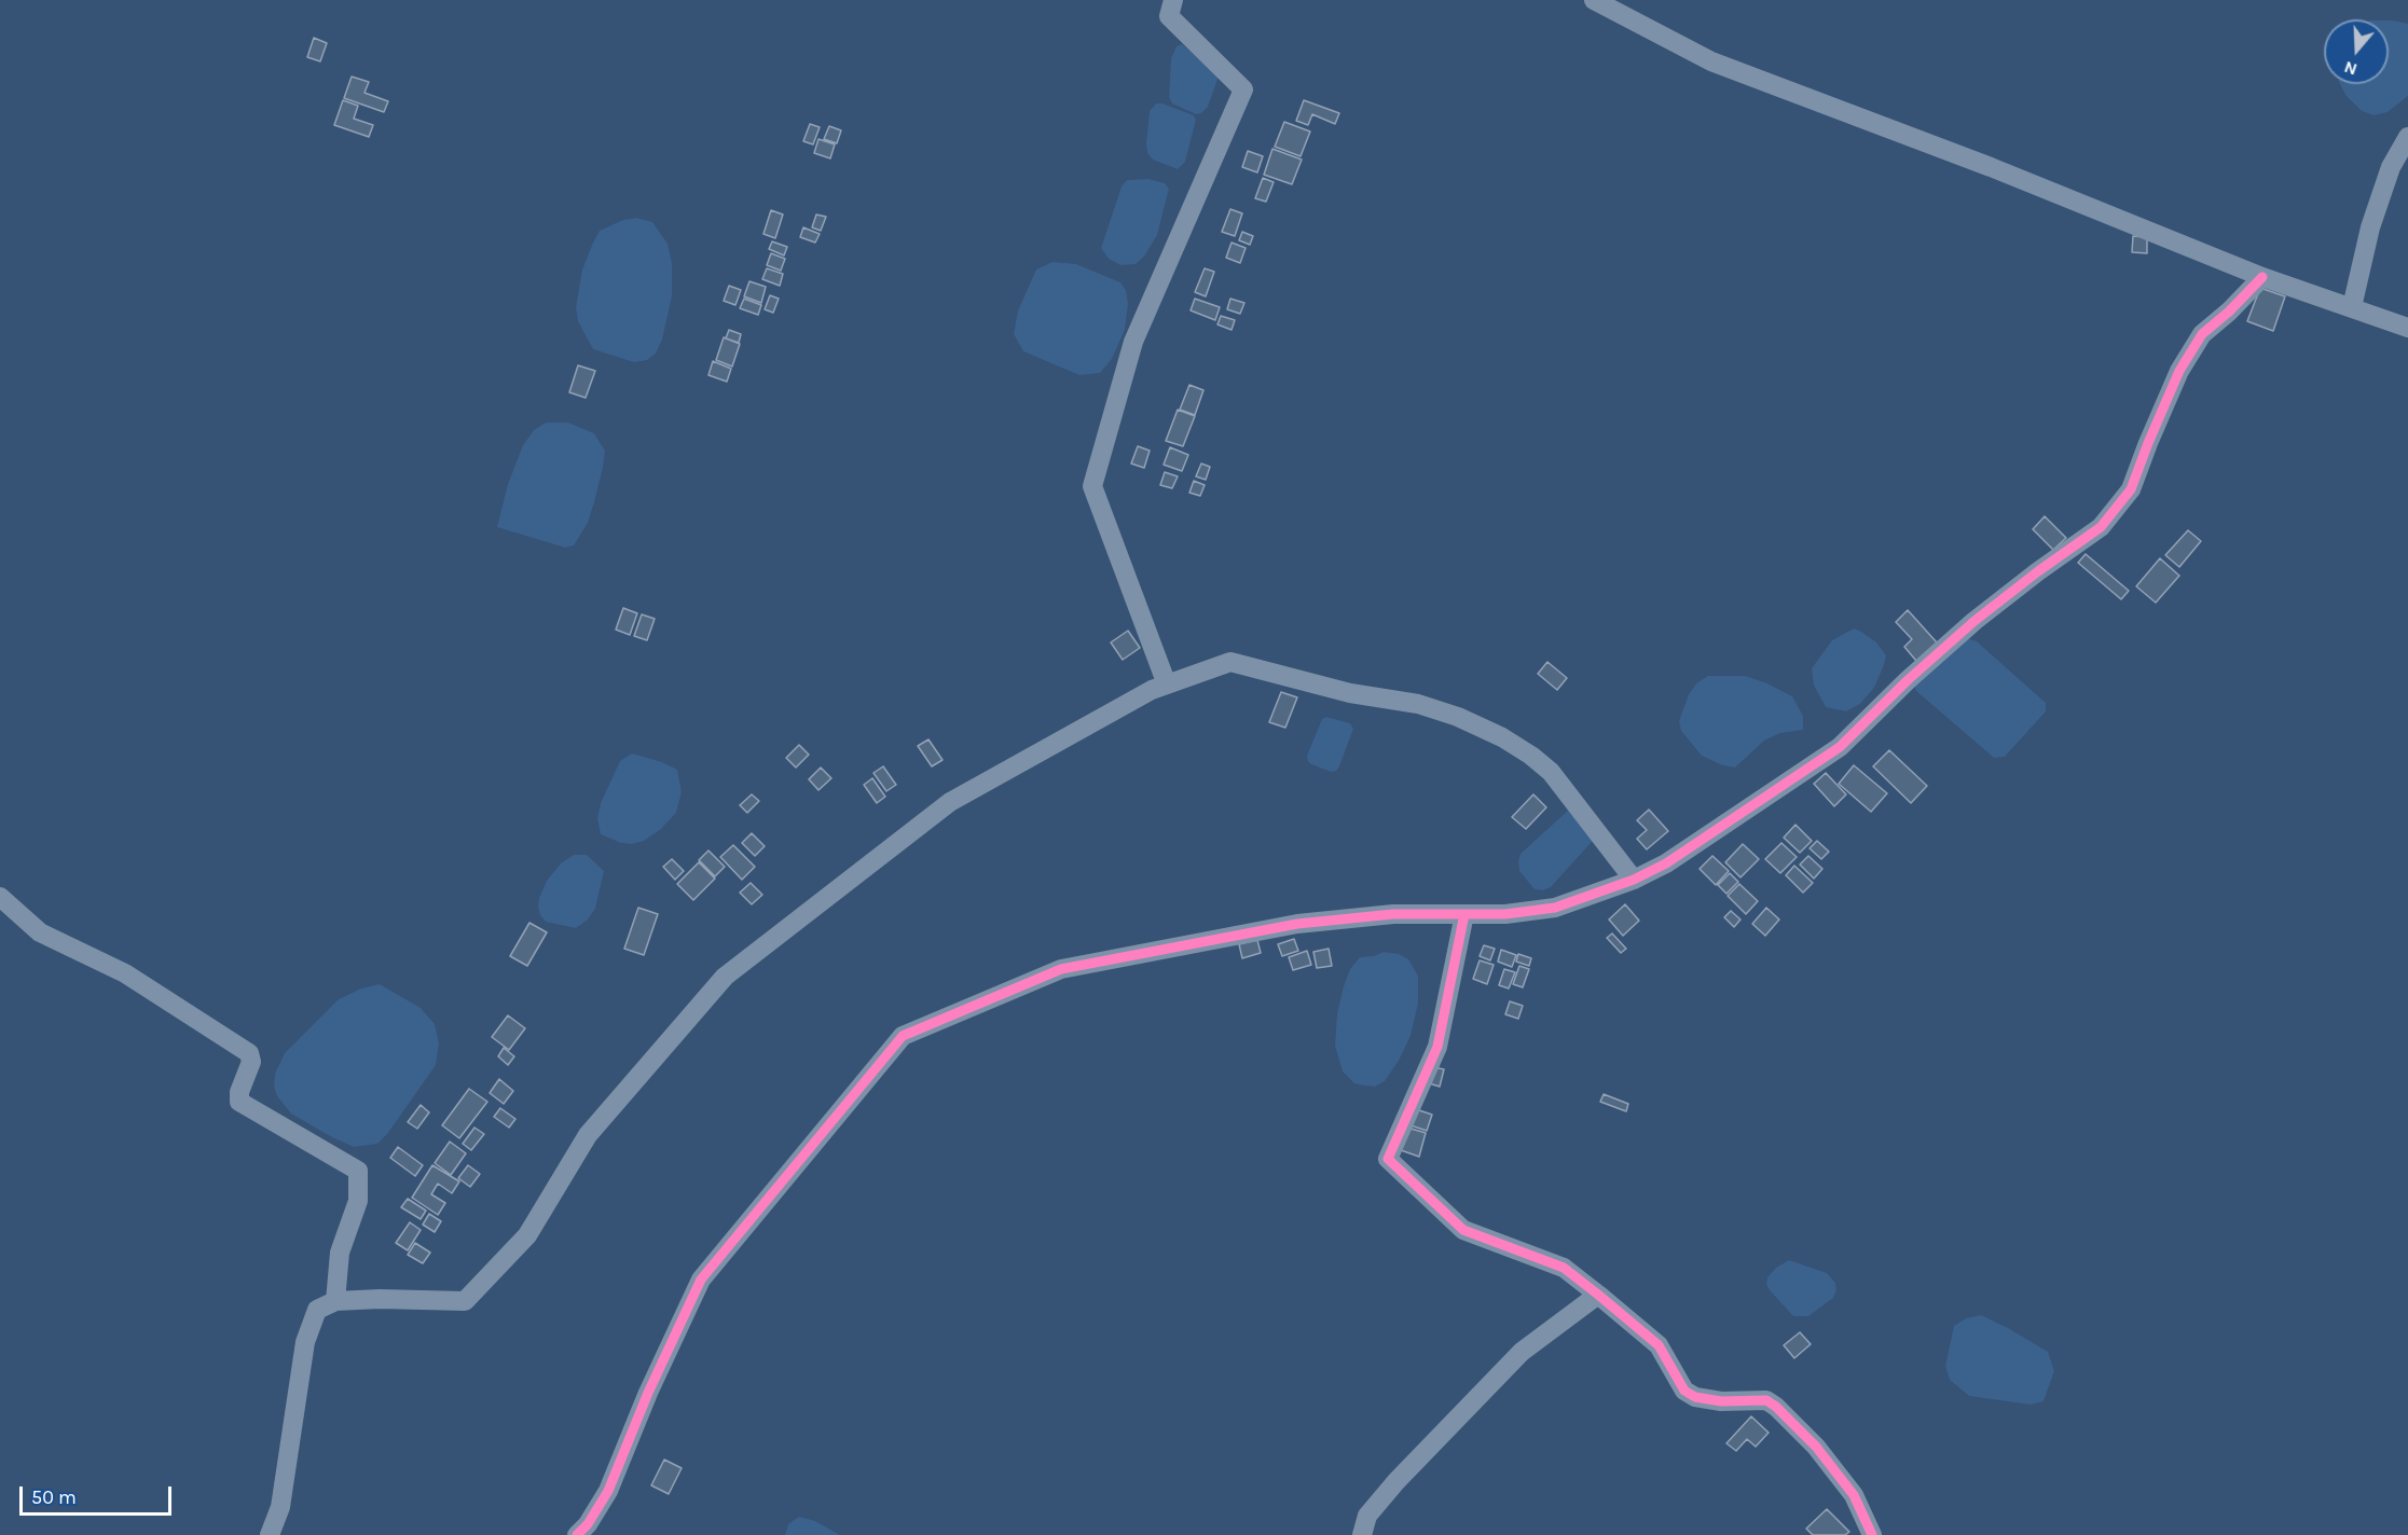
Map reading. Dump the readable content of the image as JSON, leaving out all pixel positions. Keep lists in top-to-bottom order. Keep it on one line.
{"scale_bar":"50 m","north":"bottom"}
